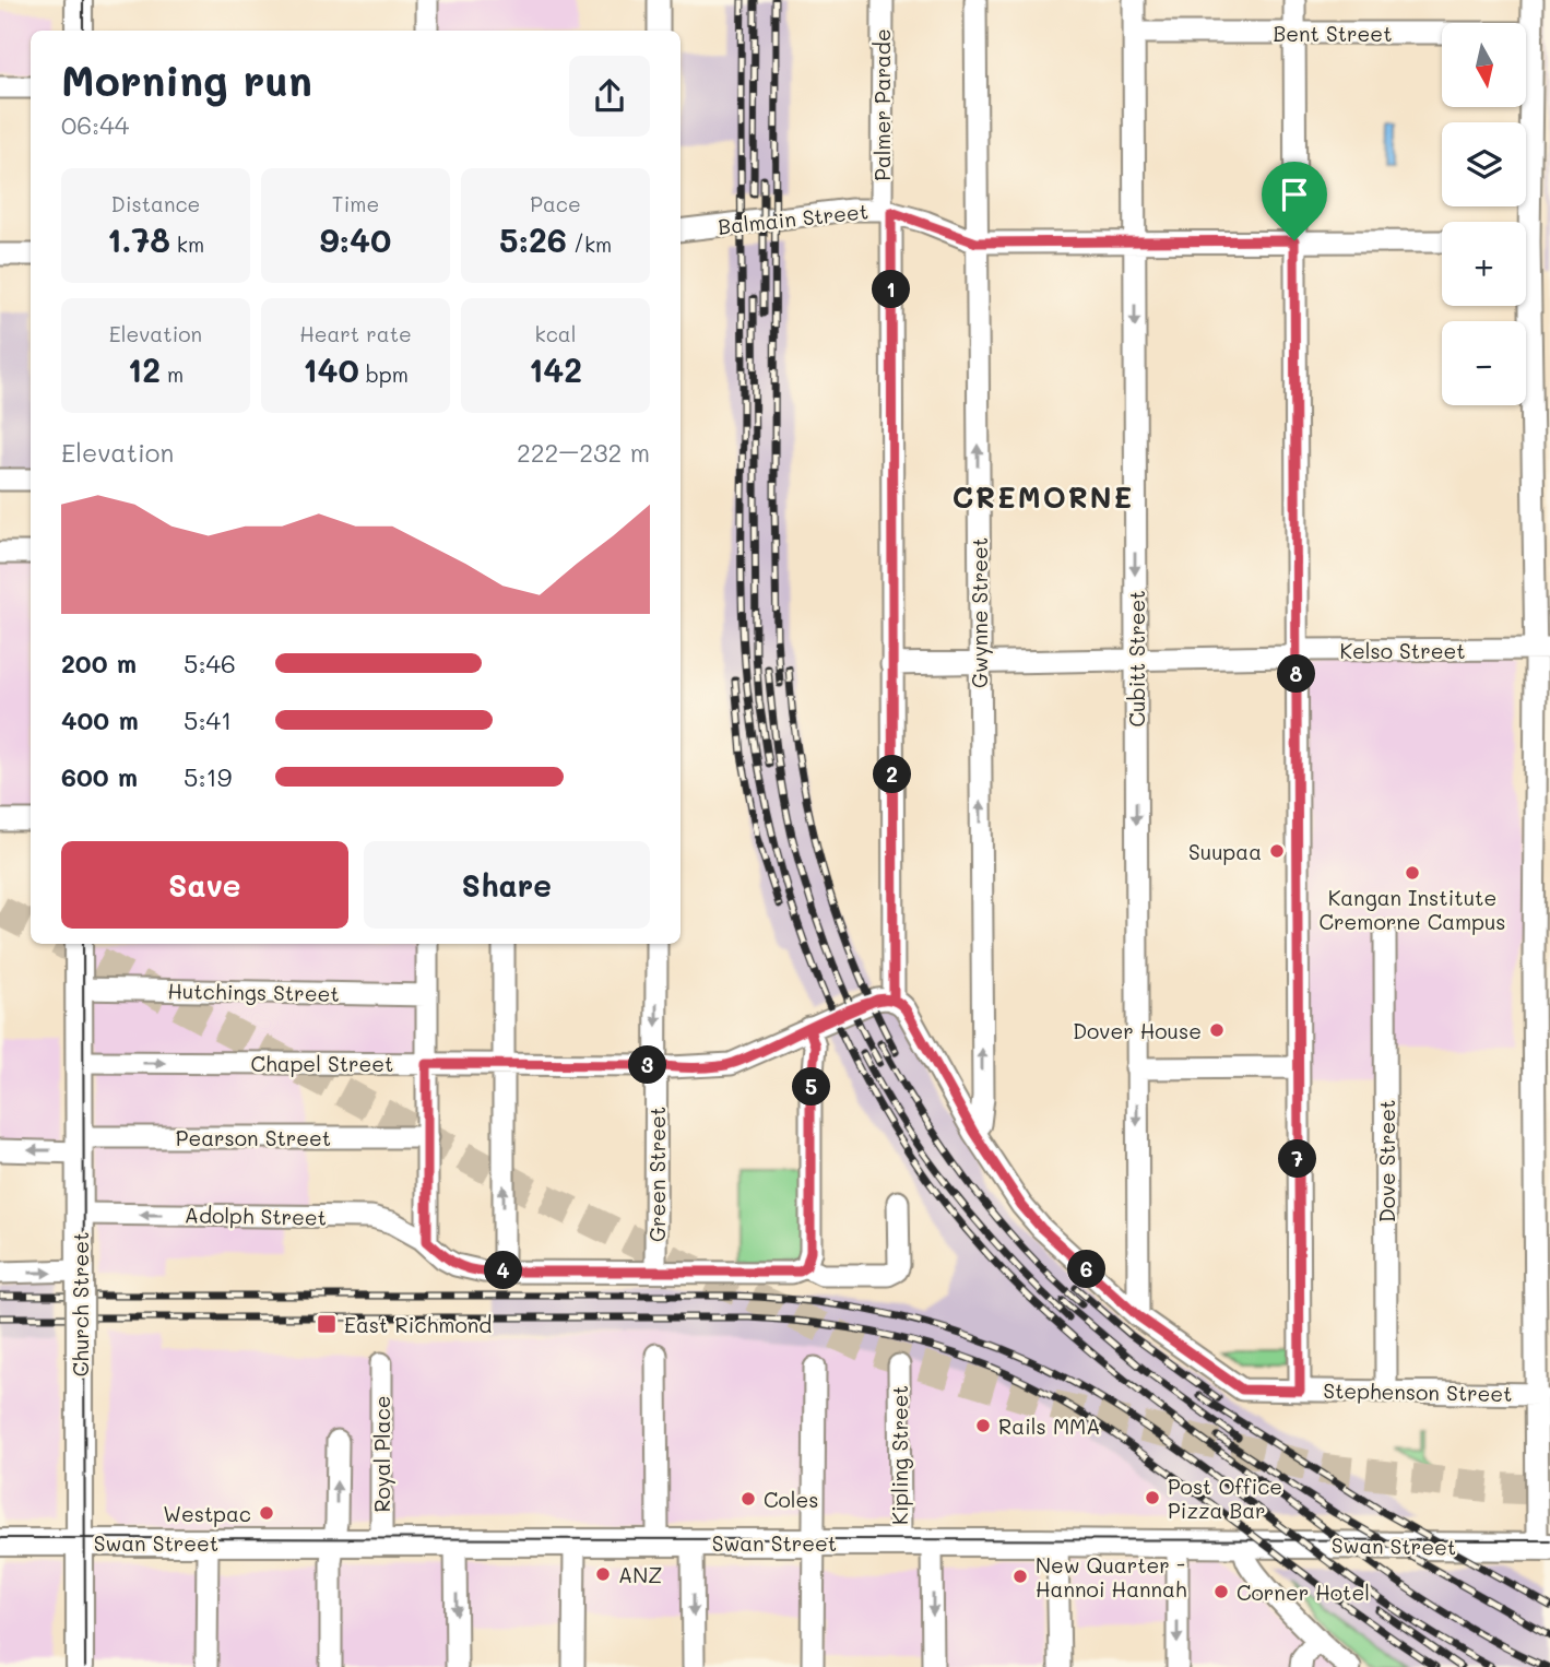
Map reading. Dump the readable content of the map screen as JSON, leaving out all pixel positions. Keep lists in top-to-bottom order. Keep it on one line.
{"streets":{"main road":["Church Street","Swan Street"],"street":["Bent Street","Palmer Parade","Balmain Street","Gwynne Street","Kelso Street","Cubitt Street","Hutchings Street","Chapel Street","Pearson Street","Dove Street","Green Street","Adolph Street","Stephenson Street","Royal Place","Kipling Street"]},"crossings":[["Bent Street","Cubitt Street"],["Palmer Parade","Balmain Street"],["Balmain Street","Gwynne Street"],["Balmain Street","Cubitt Street"],["Gwynne Street","Kelso Street"],["Gwynne Street","Stephenson Street"],["Kelso Street","Cubitt Street"],["Cubitt Street","Stephenson Street"],["Hutchings Street","Church Street"],["Chapel Street","Green Street"],["Chapel Street","Church Street"],["Chapel Street","Stephenson Street"],["Pearson Street","Church Street"],["Dove Street","Stephenson Street"],["Green Street","Adolph Street"],["Adolph Street","Church Street"],["Church Street","Swan Street"],["Royal Place","Swan Street"],["Kipling Street","Swan Street"]],"one_way":["Chapel Street","Adolph Street"],"districts":["CREMORNE"],"places":{"other":["Suupaa","Kangan Institute Cremorne Campus","Dover House","Rails MMA","Post Office Pizza Bar","Coles","Westpac","ANZ","New Quarter - Hannoi Hannah","Corner Hotel"],"transit":["East Richmond"]},"north":"bottom","page":{"map_buttons":["+","−"],"heading":["Morning run","06:44"],"stats":[["Distance","1.78 km"],["Time","9:40"],["Pace","5:26 /km"],["Elevation","12 m"],["Heart rate","140 bpm"],["kcal","142"]],"pins":["1","8","2","3","5","7","6","4"],"chart":["Elevation","222–232 m"],"list":[{"name":"200 m","note":"5:46"},{"name":"400 m","note":"5:41"},{"name":"600 m","note":"5:19"}],"buttons":["Save","Share"]}}
